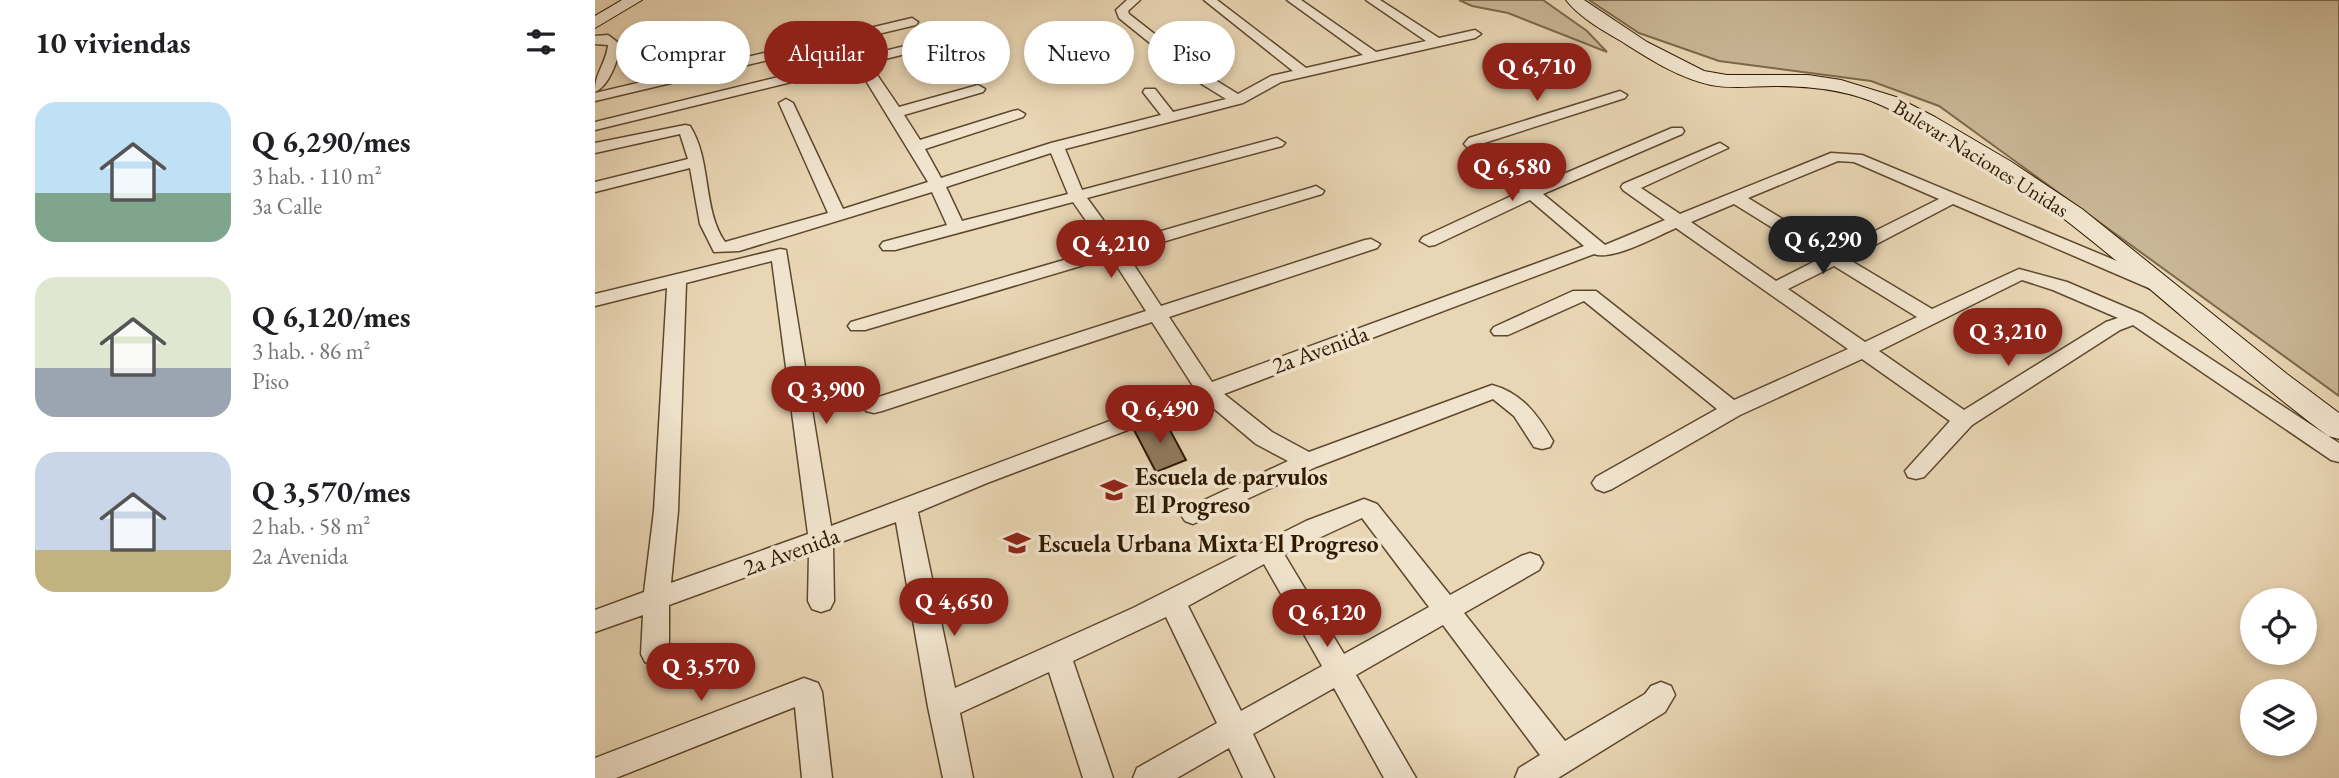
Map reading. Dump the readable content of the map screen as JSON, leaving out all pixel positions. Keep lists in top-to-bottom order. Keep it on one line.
{"streets":{"main road":["Bulevar Naciones Unidas"],"street":["2a Avenida"]},"places":{"school or university":["Escuela de parvulos El Progreso","Escuela Urbana Mixta El Progreso"]},"page":{"heading":"10 viviendas","chip":["Comprar","Alquilar","Filtros","Nuevo","Piso"],"price":["Q 6,710","Q 6,580","Q 6,290","Q 4,210","Q 3,210","Q 3,900","Q 6,490","Q 4,650","Q 6,120","Q 3,570"],"list":[{"name":"Q 6,290/mes","note":"3 hab. · 110 m² · 3a Calle"},{"name":"Q 6,120/mes","note":"3 hab. · 86 m² · Piso"},{"name":"Q 3,570/mes","note":"2 hab. · 58 m² · 2a Avenida"}]}}
